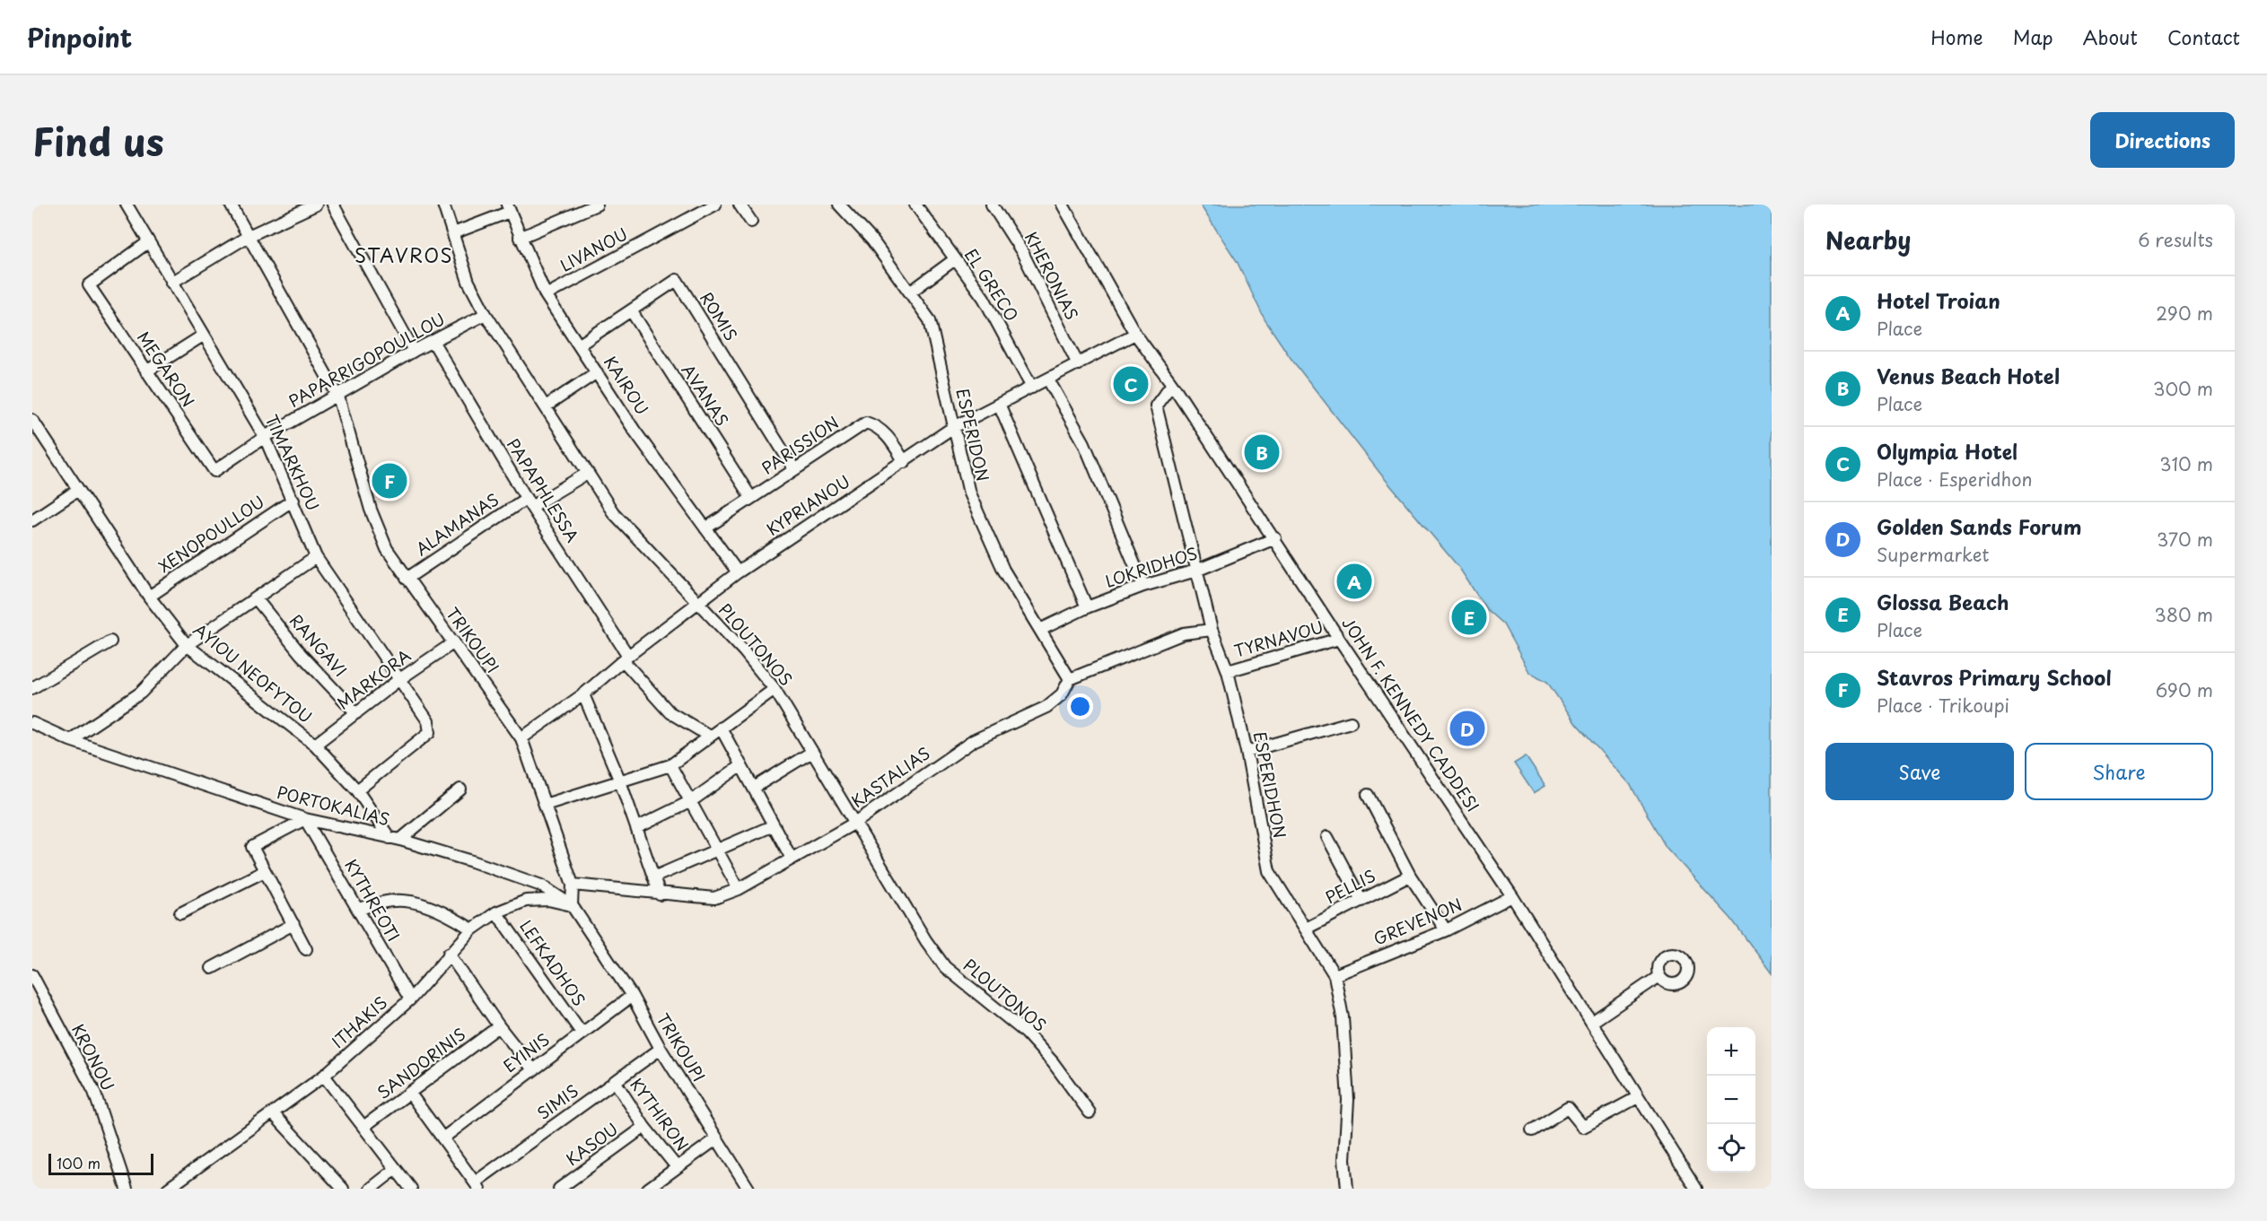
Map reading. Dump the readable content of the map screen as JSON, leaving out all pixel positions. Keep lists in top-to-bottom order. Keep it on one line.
{"streets":{"street":["LIVANOU","KHERONIAS","EL GRECO","ROMIS","PAPARRIGOPOULLOU","MEGARON","KAIROU","AVANAS","ESPERIDON","PARISSION","TIMARKHOU","PAPAPHLESSA","KYPRIANOU","ALAMANAS","XENOPOULLOU","LOKRIDHOS","TYRNAVOU","TRIKOUPI","PLOUTONOS","RANGAVI","AYIOU NEOFYTOU","MARKORA","JOHN F. KENNEDY CADDESI","KASTALIAS","ESPERIDHON","PORTOKALIAS","PELLIS","KYTHREOTI","GREVENON","LEFKADHOS","ITHAKIS","EYINIS","KRONOU","SANDORINIS","SIMIS","KYTHIRON","KASOU"]},"crossings":[["LIVANOU","KAIROU"],["KHERONIAS","KYPRIANOU"],["EL GRECO","KYPRIANOU"],["ROMIS","KAIROU"],["ROMIS","AVANAS"],["ROMIS","PARISSION"],["PAPARRIGOPOULLOU","MEGARON"],["PAPARRIGOPOULLOU","TIMARKHOU"],["PAPARRIGOPOULLOU","PAPAPHLESSA"],["PAPARRIGOPOULLOU","TRIKOUPI"],["PAPARRIGOPOULLOU","PLOUTONOS"],["MEGARON","TIMARKHOU"],["KAIROU","PARISSION"],["KAIROU","KYPRIANOU"],["AVANAS","PARISSION"],["ESPERIDON","KYPRIANOU"],["ESPERIDON","LOKRIDHOS"],["ESPERIDON","KASTALIAS"],["PARISSION","KYPRIANOU"],["TIMARKHOU","XENOPOULLOU"],["TIMARKHOU","AYIOU NEOFYTOU"],["TIMARKHOU","MARKORA"],["PAPAPHLESSA","KYPRIANOU"],["PAPAPHLESSA","ALAMANAS"],["KYPRIANOU","TRIKOUPI"],["KYPRIANOU","PLOUTONOS"],["KYPRIANOU","JOHN F. KENNEDY CADDESI"],["ALAMANAS","TRIKOUPI"],["ALAMANAS","PLOUTONOS"],["XENOPOULLOU","AYIOU NEOFYTOU"],["LOKRIDHOS","JOHN F. KENNEDY CADDESI"],["LOKRIDHOS","ESPERIDHON"],["TYRNAVOU","JOHN F. KENNEDY CADDESI"],["TYRNAVOU","ESPERIDHON"],["TRIKOUPI","MARKORA"],["TRIKOUPI","KASTALIAS"],["TRIKOUPI","PORTOKALIAS"],["TRIKOUPI","ITHAKIS"],["TRIKOUPI","EYINIS"],["TRIKOUPI","SIMIS"],["PLOUTONOS","KASTALIAS"],["RANGAVI","MARKORA"],["AYIOU NEOFYTOU","MARKORA"],["AYIOU NEOFYTOU","PORTOKALIAS"],["JOHN F. KENNEDY CADDESI","ESPERIDHON"],["JOHN F. KENNEDY CADDESI","GREVENON"],["ESPERIDHON","PELLIS"],["ESPERIDHON","GREVENON"],["PORTOKALIAS","KYTHREOTI"],["PORTOKALIAS","ITHAKIS"],["KYTHREOTI","ITHAKIS"],["LEFKADHOS","ITHAKIS"],["LEFKADHOS","EYINIS"],["SIMIS","KYTHIRON"],["KYTHIRON","KASOU"]],"districts":["STAVROS"],"scale_bar":"100 m","page":{"header":"Pinpoint","nav":["Home","Map","About","Contact"],"title":"Find us","buttons":["Directions",["Save","Share"]],"heading":["Nearby","6 results"],"list":[{"mark":"A","name":"Hotel Troian","note":"Place","value":"290 m"},{"mark":"B","name":"Venus Beach Hotel","note":"Place","value":"300 m"},{"mark":"C","name":"Olympia Hotel","note":"Place · Esperidhon","value":"310 m"},{"mark":"D","name":"Golden Sands Forum","note":"Supermarket","value":"370 m"},{"mark":"E","name":"Glossa Beach","note":"Place","value":"380 m"},{"mark":"F","name":"Stavros Primary School","note":"Place · Trikoupi","value":"690 m"}],"pins":["C","B","F","A","E","D"],"map_buttons":["+","−"],"scale":"100 m"}}
